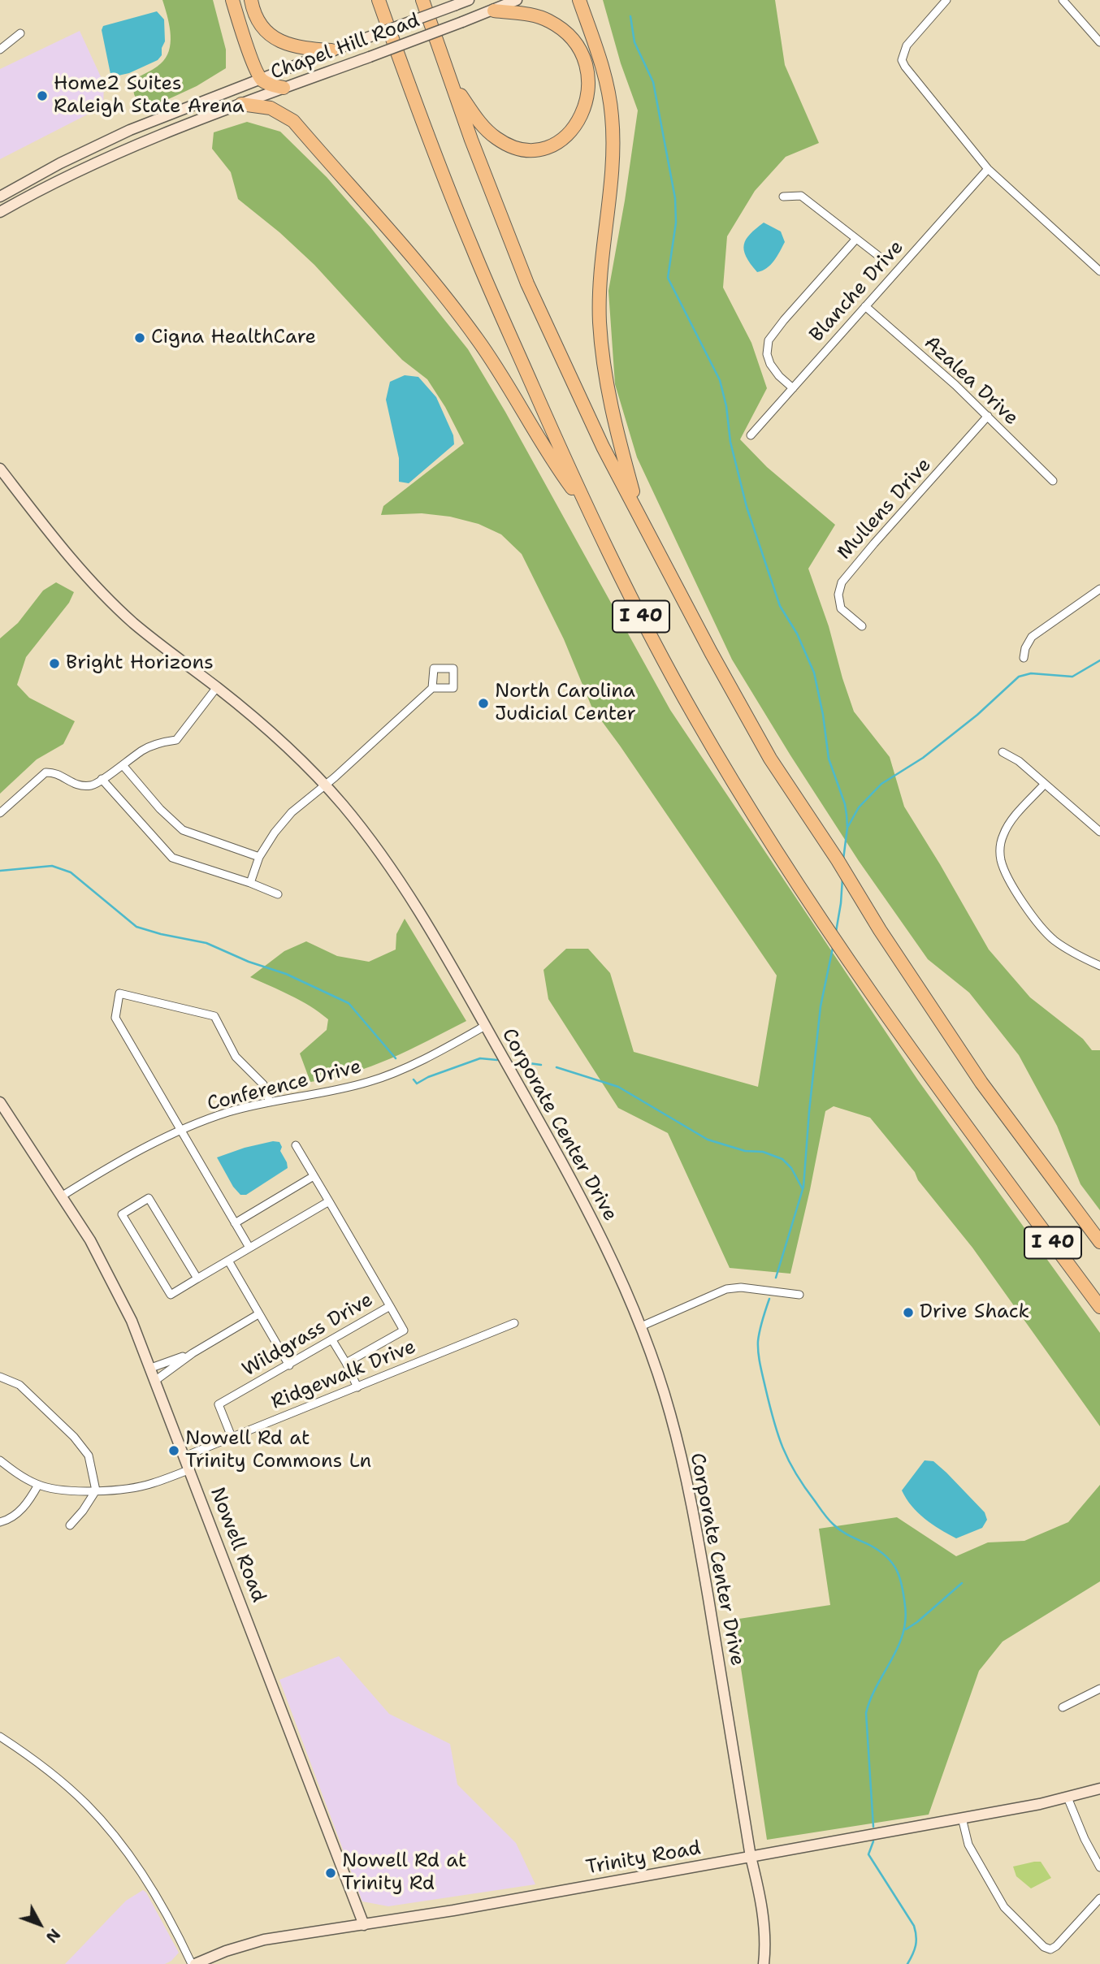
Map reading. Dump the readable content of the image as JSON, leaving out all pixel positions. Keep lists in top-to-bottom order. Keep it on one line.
{"streets":{"highway":["I 40"],"street":["Chapel Hill Road","Blanche Drive","Azalea Drive","Mullens Drive","Conference Drive","Corporate Center Drive","Wildgrass Drive","Ridgewalk Drive","Nowell Road","Trinity Road"]},"crossings":[["Blanche Drive","Azalea Drive"],["Azalea Drive","Mullens Drive"],["Conference Drive","Corporate Center Drive"],["Conference Drive","Nowell Road"],["Corporate Center Drive","Trinity Road"],["Wildgrass Drive","Ridgewalk Drive"],["Ridgewalk Drive","Nowell Road"],["Nowell Road","Trinity Road"]],"places":["Home2 Suites Raleigh State Arena","Cigna HealthCare","Bright Horizons","North Carolina Judicial Center","Drive Shack","Nowell Rd at Trinity Commons Ln","Nowell Rd at Trinity Rd"],"north":"bottom right"}
